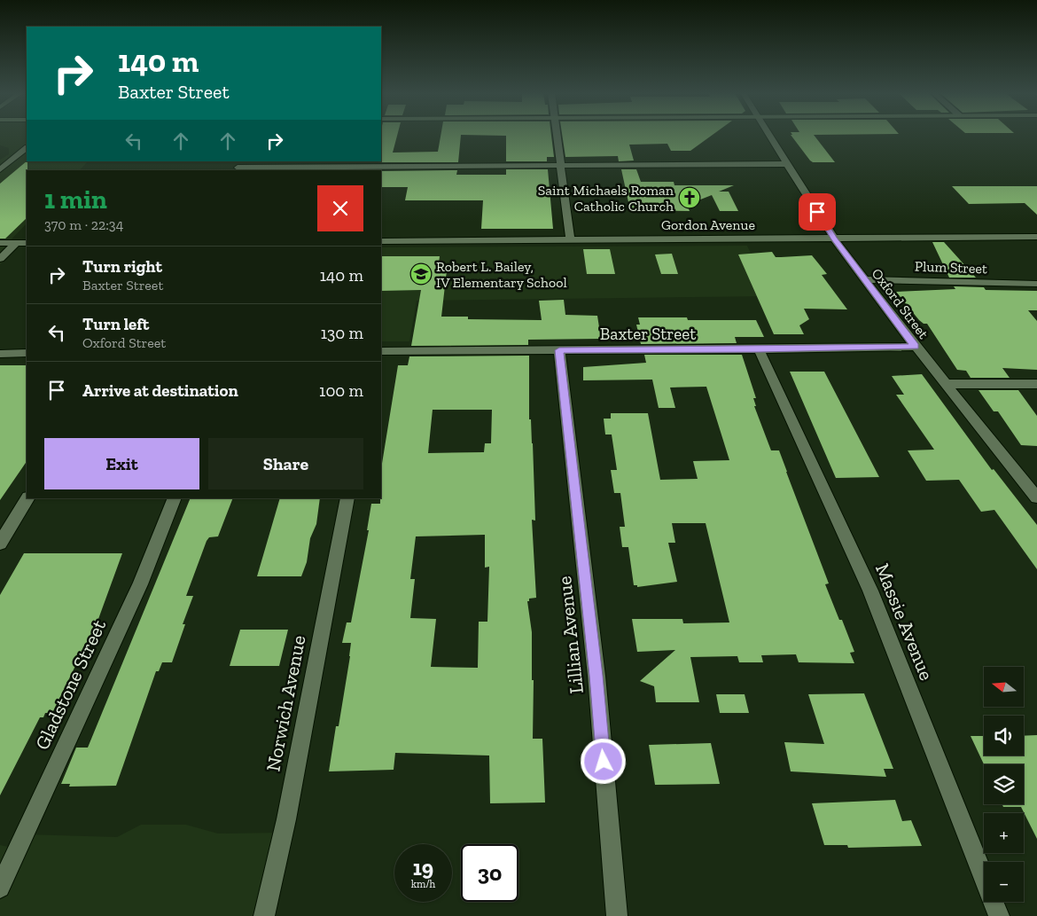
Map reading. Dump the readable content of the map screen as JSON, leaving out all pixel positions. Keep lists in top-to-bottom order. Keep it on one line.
{"streets":{"street":["Gordon Avenue","Plum Street","Oxford Street","Baxter Street","Massie Avenue","Lillian Avenue","Gladstone Street","Norwich Avenue"]},"crossings":[["Gordon Avenue","Oxford Street"],["Plum Street","Oxford Street"],["Oxford Street","Baxter Street"],["Baxter Street","Massie Avenue"],["Baxter Street","Lillian Avenue"]],"places":{"church":["Saint Michaels Roman Catholic Church"],"school or university":["Robert L. Bailey, IV Elementary School"]},"north":"left","page":{"turn":["140 m","Baxter Street"],"heading":["1 min","370 m · 22:34"],"list":[{"name":"Turn right","note":"Baxter Street","value":"140 m"},{"name":"Turn left","note":"Oxford Street","value":"130 m"},{"name":"Arrive at destination","value":"100 m"}],"buttons":["Exit","Share"],"map_buttons":["+","−"],"speed":"19 km/h","limit":"30"}}
